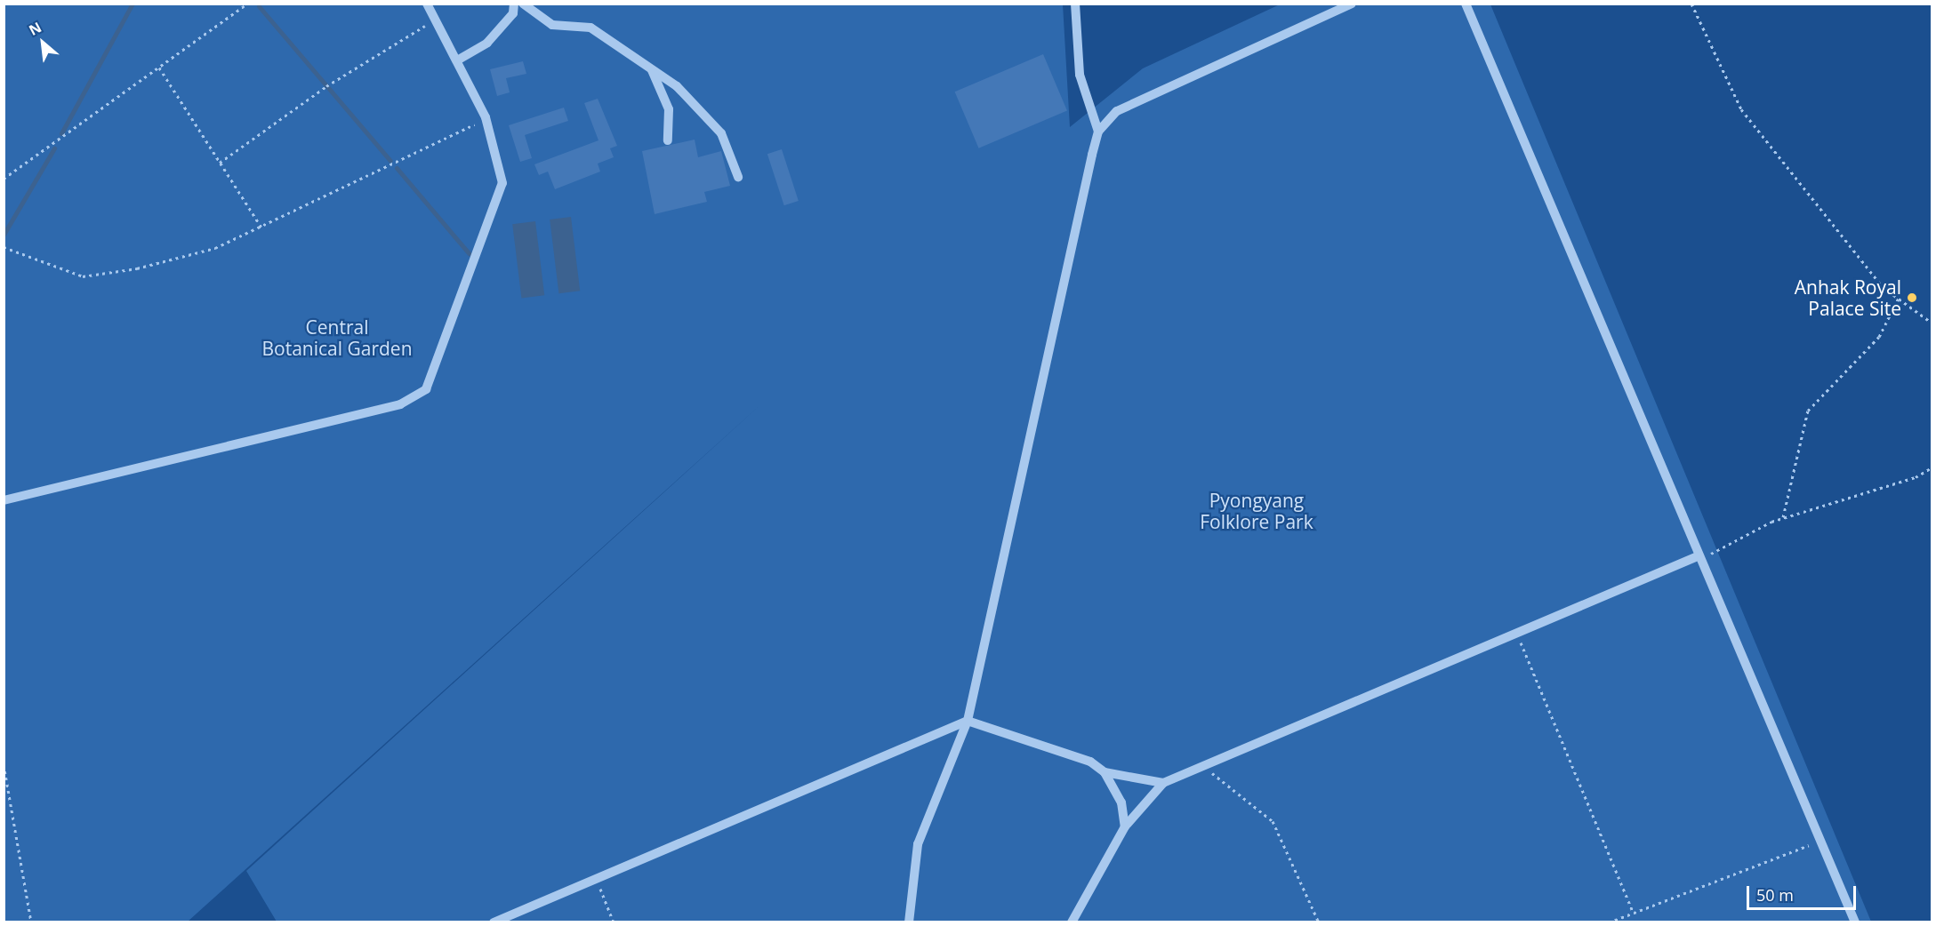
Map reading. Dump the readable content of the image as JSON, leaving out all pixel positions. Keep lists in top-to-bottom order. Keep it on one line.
{"parks":["Central Botanical Garden","Pyongyang Folklore Park"],"places":["Anhak Royal Palace Site"],"scale_bar":"50 m","north":"top left"}
